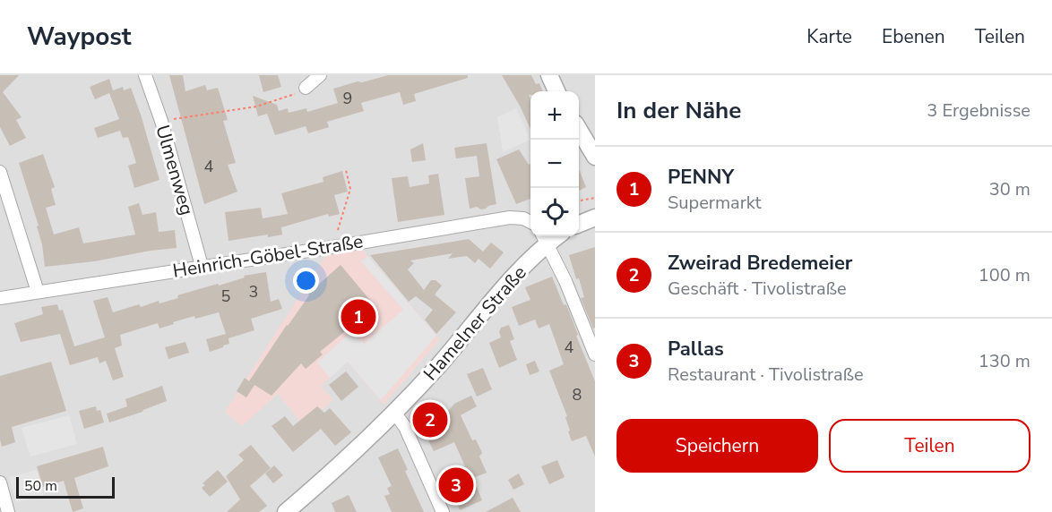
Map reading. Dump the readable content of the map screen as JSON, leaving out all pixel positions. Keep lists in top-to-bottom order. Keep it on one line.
{"streets":{"street":["Ulmenweg","Heinrich-Göbel-Straße","Hamelner Straße"]},"crossings":[["Ulmenweg","Heinrich-Göbel-Straße"]],"house_numbers":["9","4","3","5","4","8"],"scale_bar":"50 m","page":{"header":"Waypost","nav":["Karte","Ebenen","Teilen"],"heading":["In der Nähe","3 Ergebnisse"],"map_buttons":["+","−"],"list":[{"mark":"1","name":"PENNY","note":"Supermarkt","value":"30 m"},{"mark":"2","name":"Zweirad Bredemeier","note":"Geschäft · Tivolistraße","value":"100 m"},{"mark":"3","name":"Pallas","note":"Restaurant · Tivolistraße","value":"130 m"}],"pins":["1","2","3"],"buttons":["Speichern","Teilen"],"scale":"50 m"}}
